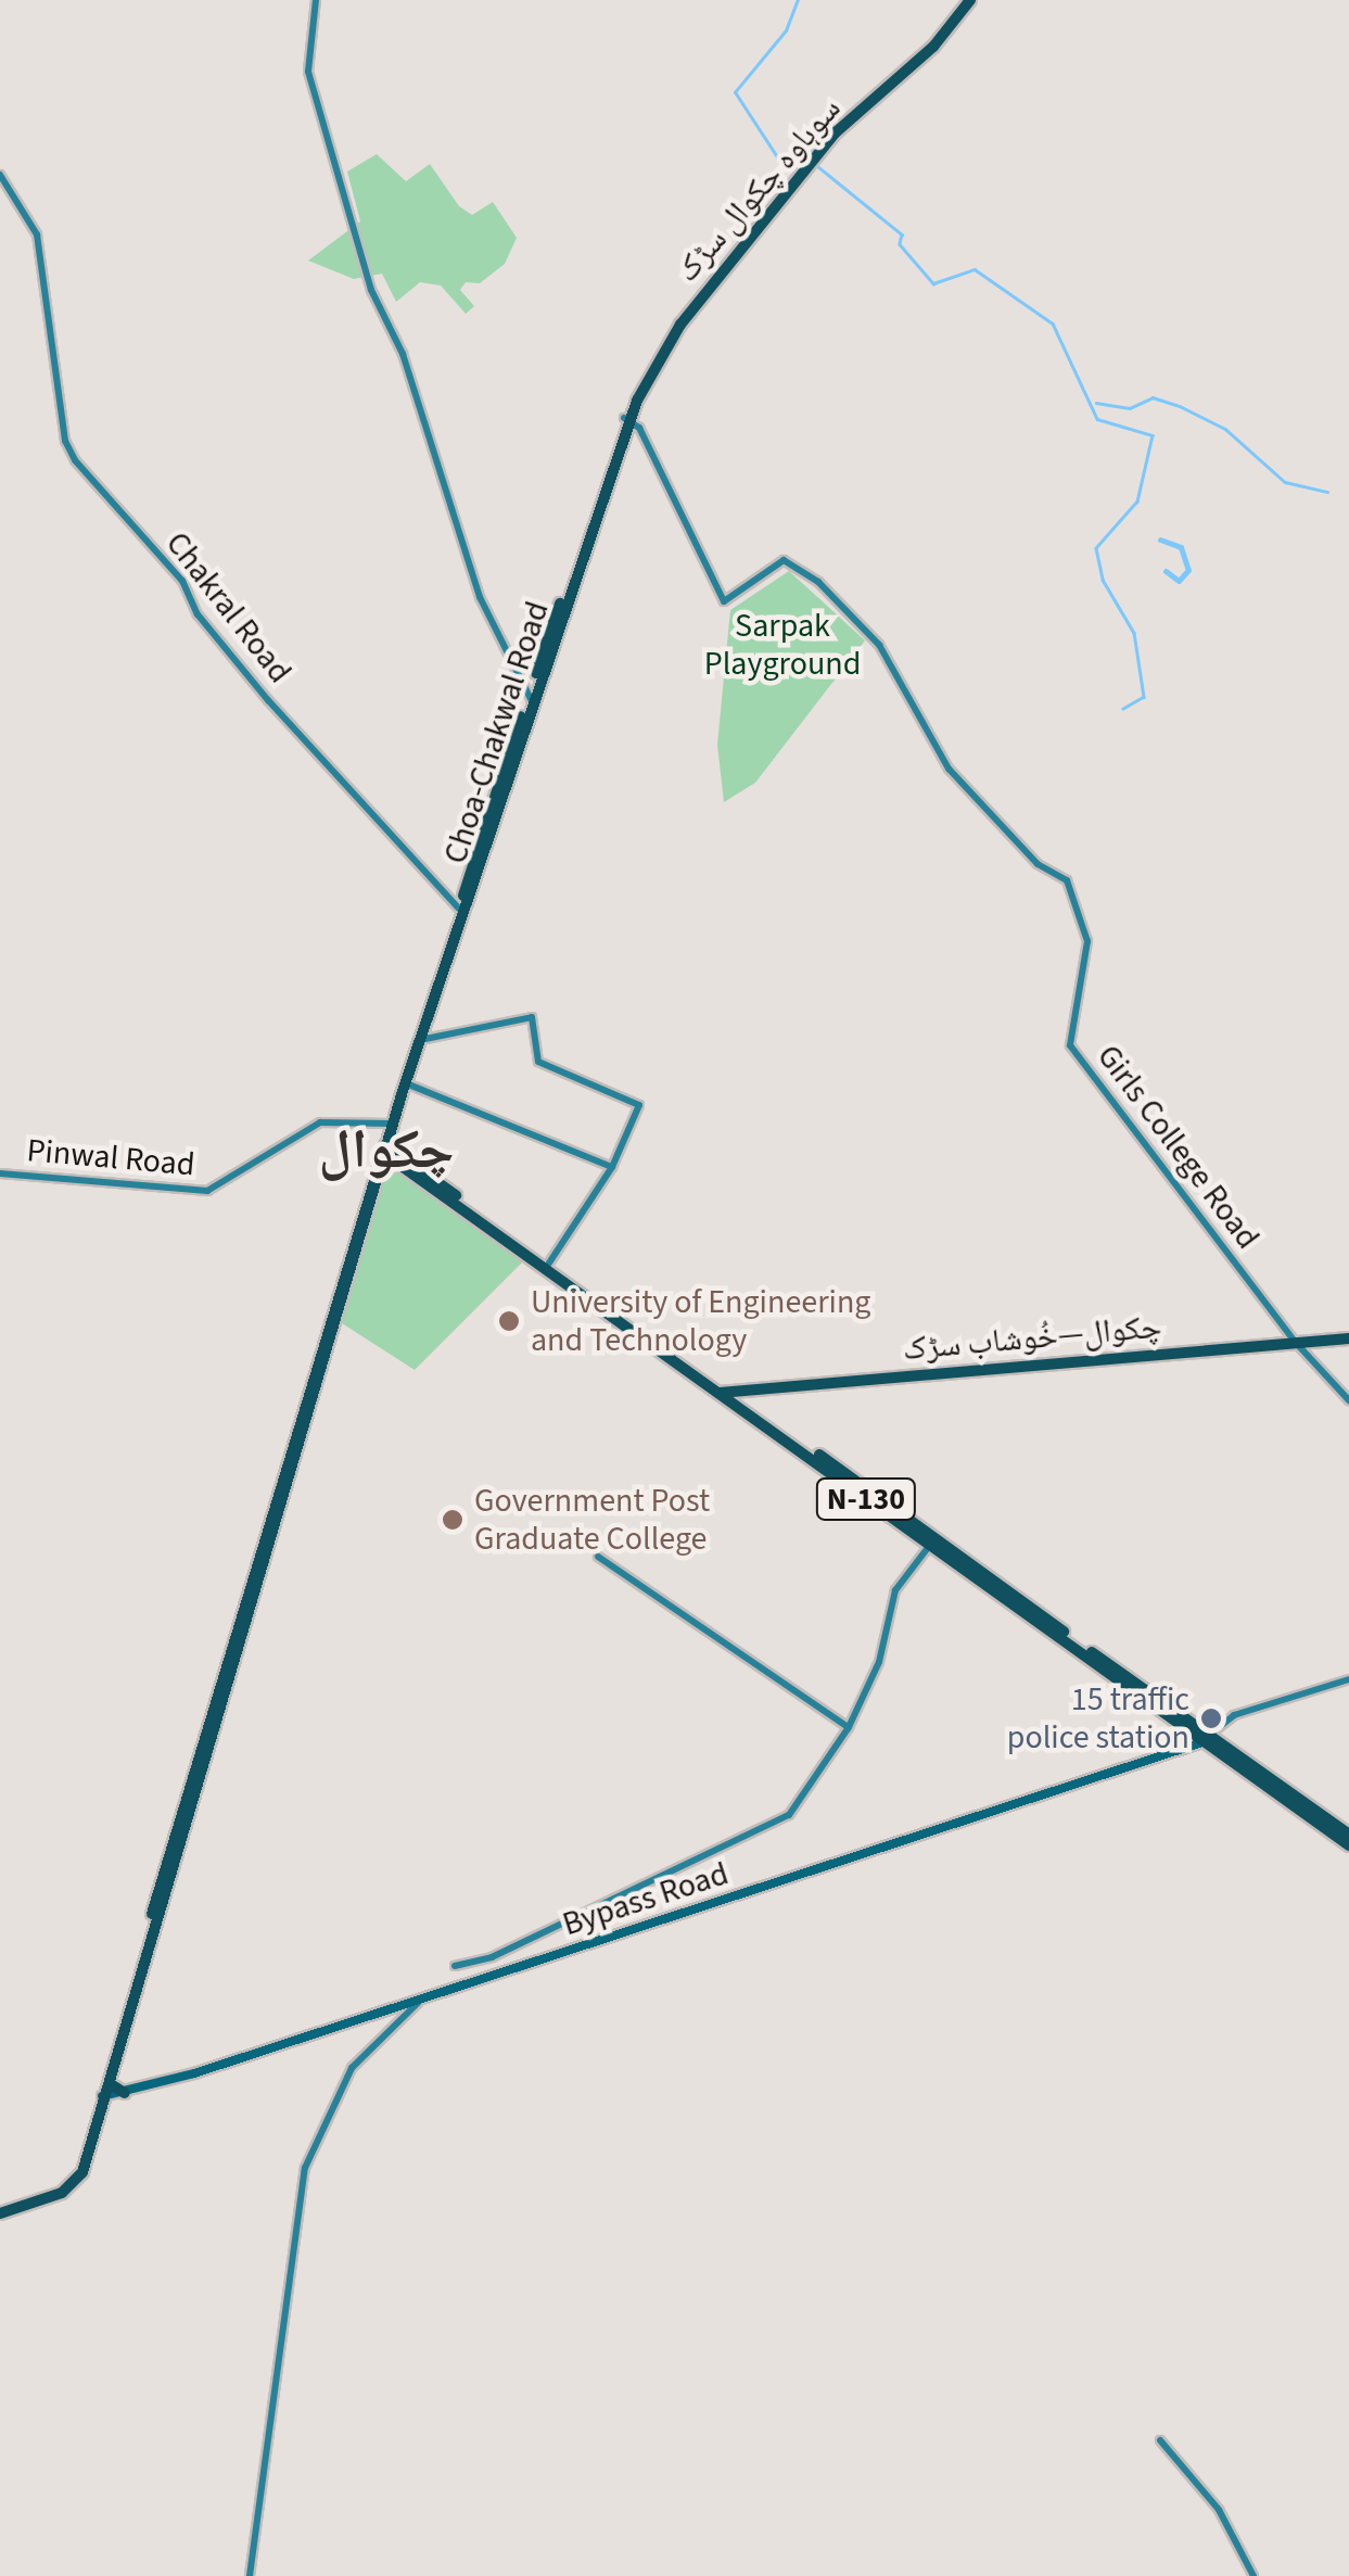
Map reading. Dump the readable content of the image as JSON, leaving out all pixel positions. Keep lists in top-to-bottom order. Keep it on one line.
{"streets":{"highway":["سوہاوہ چکوال سڑک","Choa-Chakwal Road","چکوال—خُوشاب سڑک","N-130"],"main road":["Bypass Road"],"street":["Chakral Road","Girls College Road","Pinwal Road"]},"crossings":[["سوہاوہ چکوال سڑک","Girls College Road"],["Choa-Chakwal Road","Pinwal Road"],["Choa-Chakwal Road","N-130"],["Girls College Road","چکوال—خُوشاب سڑک"],["چکوال—خُوشاب سڑک","N-130"],["N-130","Bypass Road"]],"districts":["چکوال"],"parks":["Sarpak Playground"],"places":["University of Engineering and Technology","Government Post Graduate College","15 traffic police station"]}
